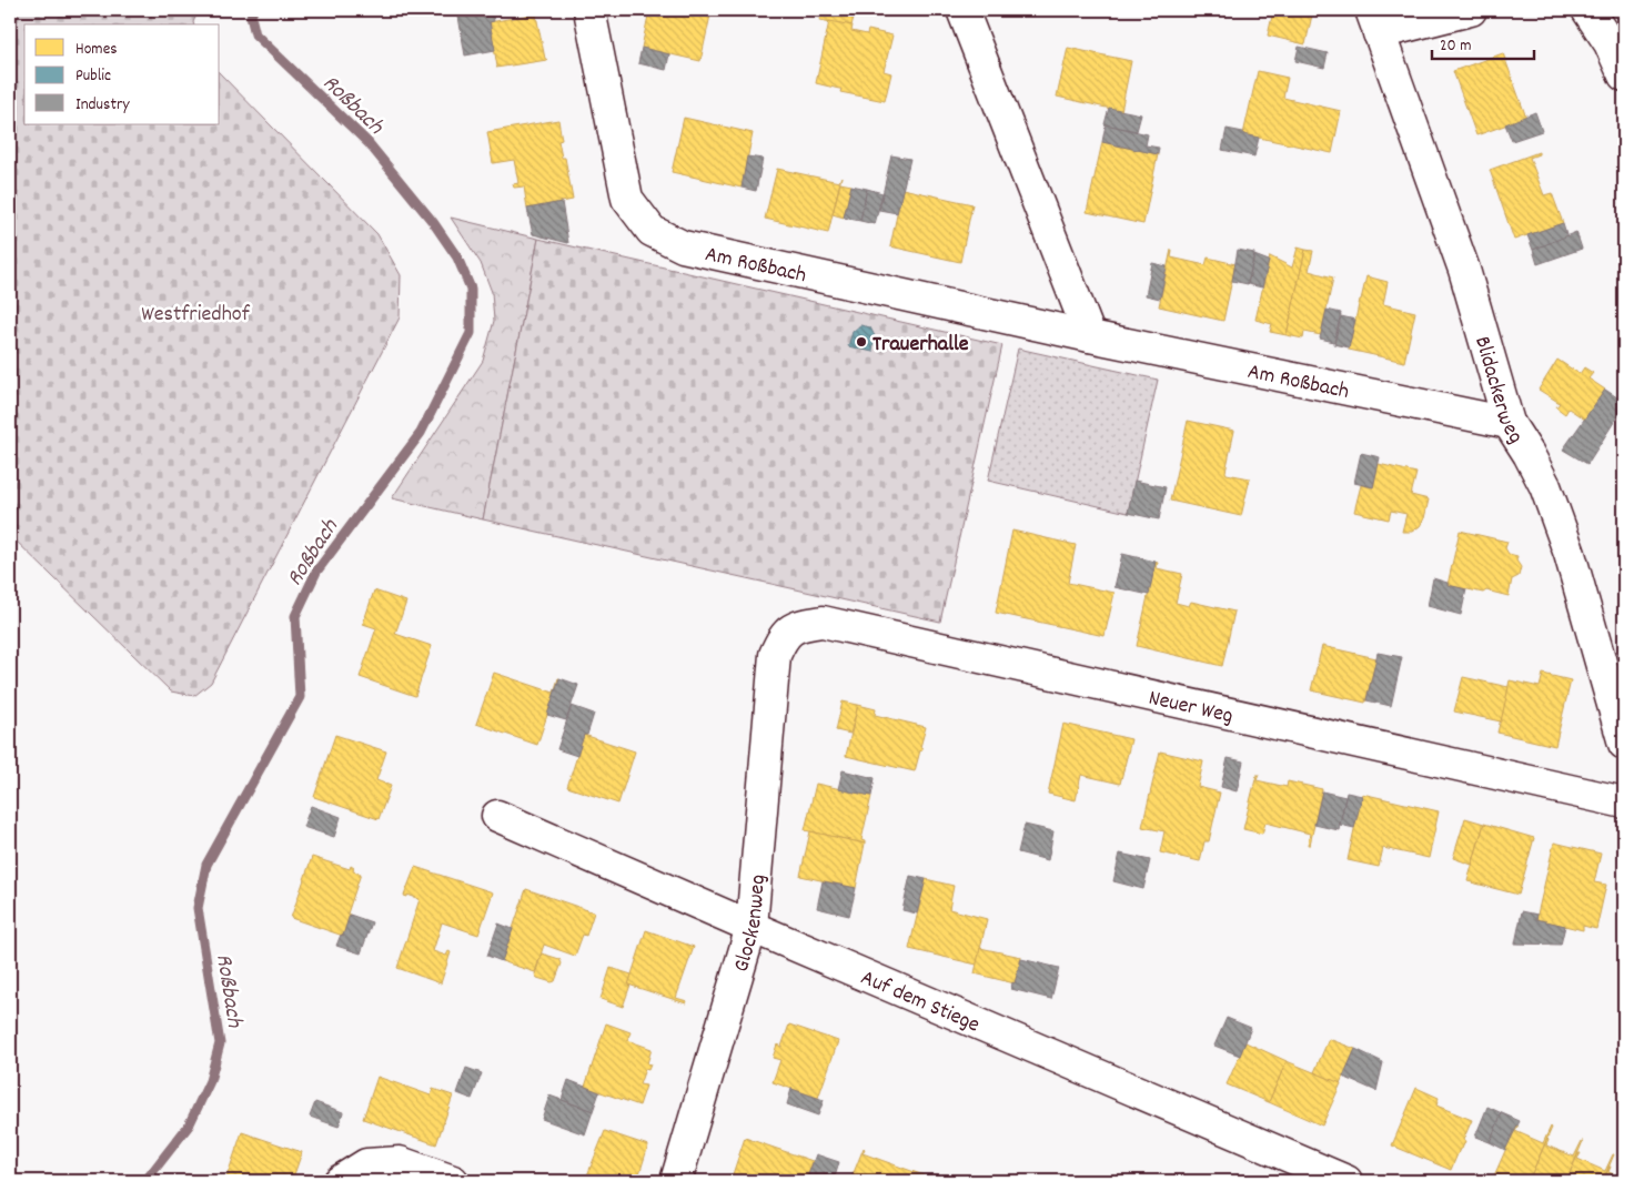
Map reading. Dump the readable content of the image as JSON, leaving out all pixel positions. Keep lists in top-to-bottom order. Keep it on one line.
{"streets":{"street":["Am Roßbach","Blidackerweg","Neuer Weg","Glockenweg","Auf dem Stiege"]},"crossings":[["Am Roßbach","Blidackerweg"],["Neuer Weg","Glockenweg"],["Glockenweg","Auf dem Stiege"]],"water":["Roßbach"],"parks":["Westfriedhof"],"places":["Trauerhalle"],"legend":["Homes","Public","Industry"],"scale_bar":"20 m"}
